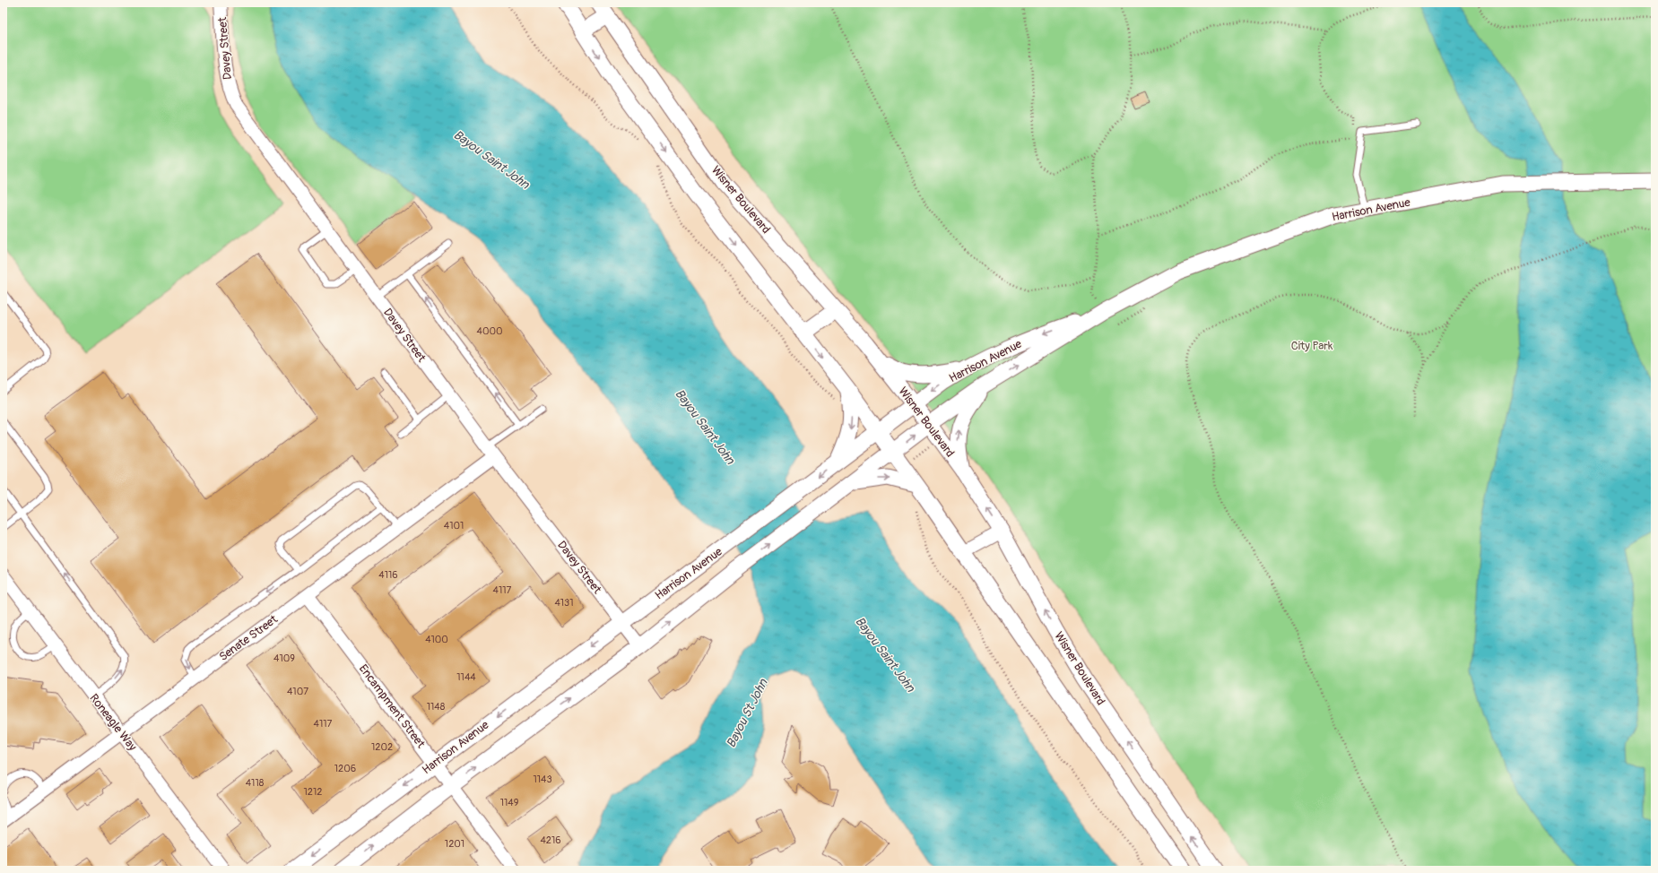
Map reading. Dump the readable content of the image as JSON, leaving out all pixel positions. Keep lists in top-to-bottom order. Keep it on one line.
{"streets":{"street":["Davey Street","Wisner Boulevard","Harrison Avenue","Senate Street","Encampment Street","Roneagle Way"]},"crossings":[["Davey Street","Harrison Avenue"],["Davey Street","Senate Street"],["Wisner Boulevard","Harrison Avenue"],["Harrison Avenue","Encampment Street"],["Senate Street","Encampment Street"],["Senate Street","Roneagle Way"]],"water":["Bayou Saint John","Bayou St John"],"parks":["City Park"],"house_numbers":["4000","4101","4116","4117","4131","4100","4109","1144","4107","1148","4117","1202","1206","1143","4118","1212","1149","4216","1201"]}
